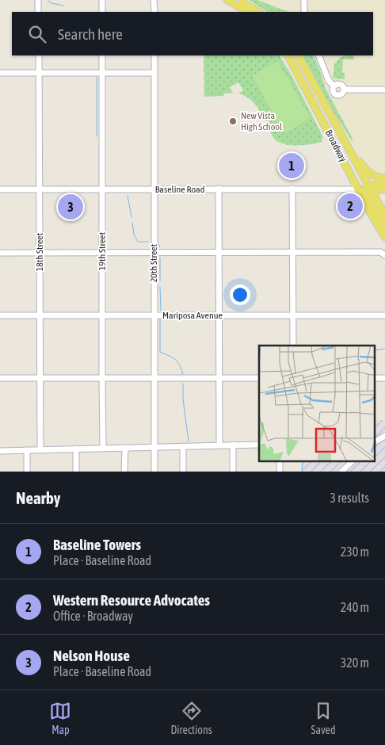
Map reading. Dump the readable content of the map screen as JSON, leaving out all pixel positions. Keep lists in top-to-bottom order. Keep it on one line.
{"streets":{"main road":["Broadway","Baseline Road"],"street":["19th Street","18th Street","20th Street","Mariposa Avenue"]},"crossings":[["Broadway","Baseline Road"],["Baseline Road","19th Street"],["Baseline Road","18th Street"],["Baseline Road","20th Street"],["19th Street","Mariposa Avenue"],["18th Street","Mariposa Avenue"],["20th Street","Mariposa Avenue"]],"places":["New Vista High School"],"page":{"search":"Search here","pins":["1","2","3"],"heading":["Nearby","3 results"],"list":[{"mark":"1","name":"Baseline Towers","note":"Place · Baseline Road","value":"230 m"},{"mark":"2","name":"Western Resource Advocates","note":"Office · Broadway","value":"240 m"},{"mark":"3","name":"Nelson House","note":"Place · Baseline Road","value":"320 m"}],"nav":["Map","Directions","Saved"]}}
